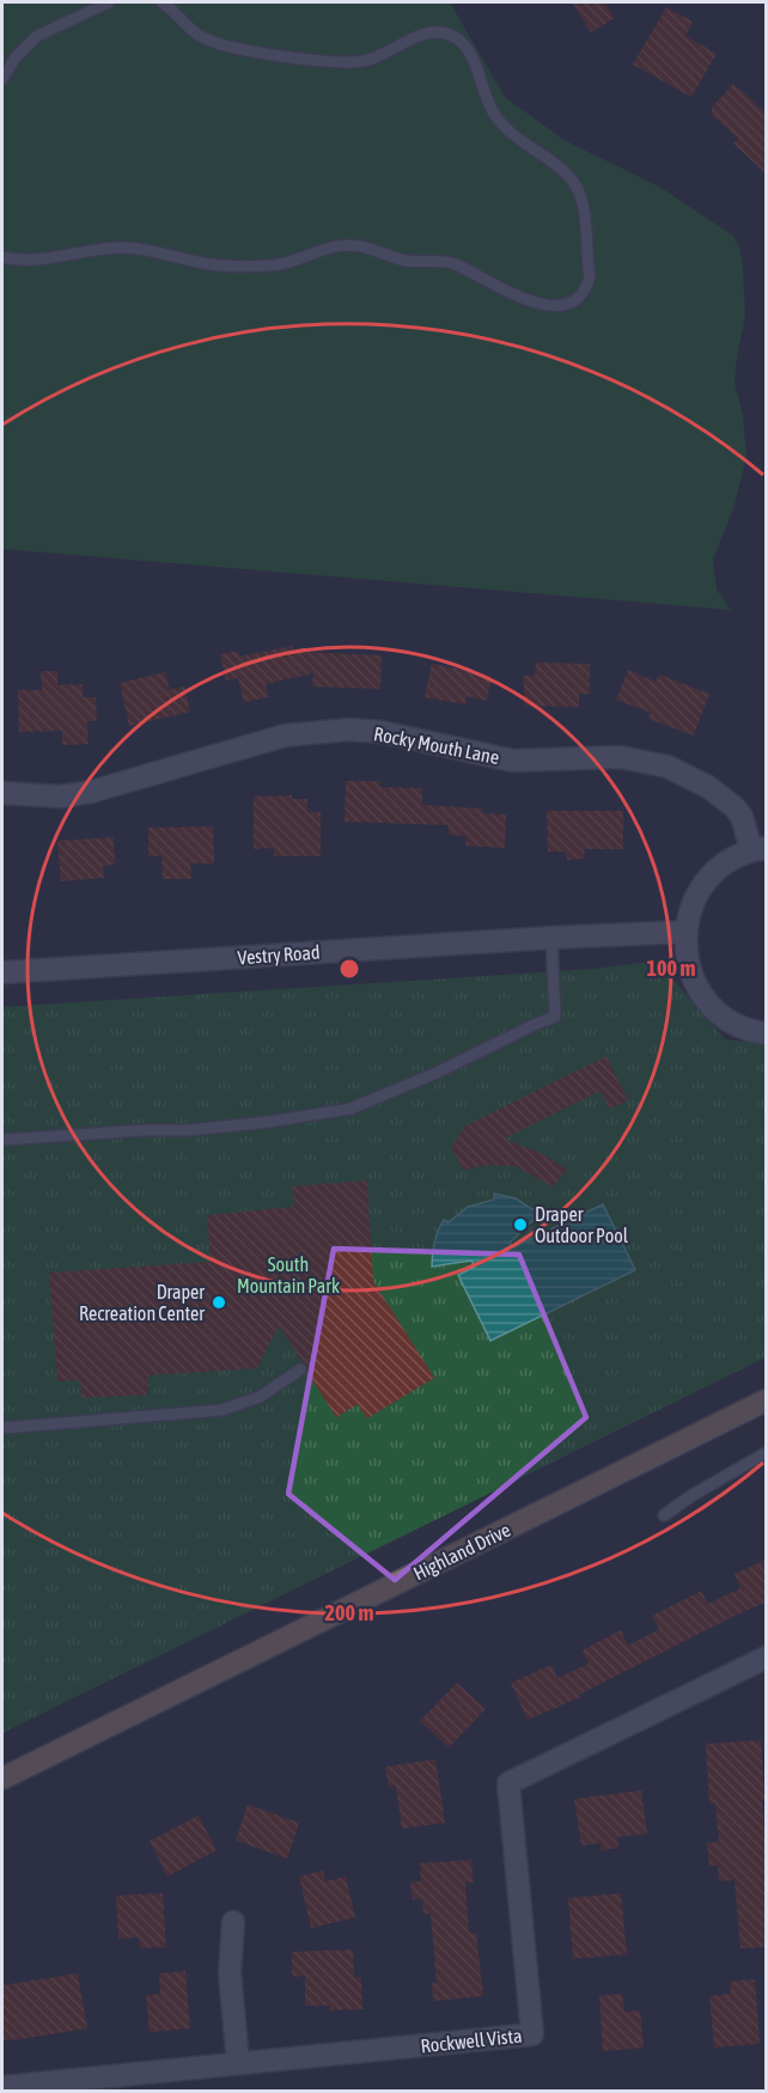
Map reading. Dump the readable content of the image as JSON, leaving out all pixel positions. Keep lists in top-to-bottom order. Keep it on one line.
{"streets":{"main road":["Highland Drive"],"street":["Rocky Mouth Lane","Vestry Road","Rockwell Vista"]},"parks":["South Mountain Park"],"places":["Draper Outdoor Pool","Draper Recreation Center"],"rings":["100 m","200 m"]}
